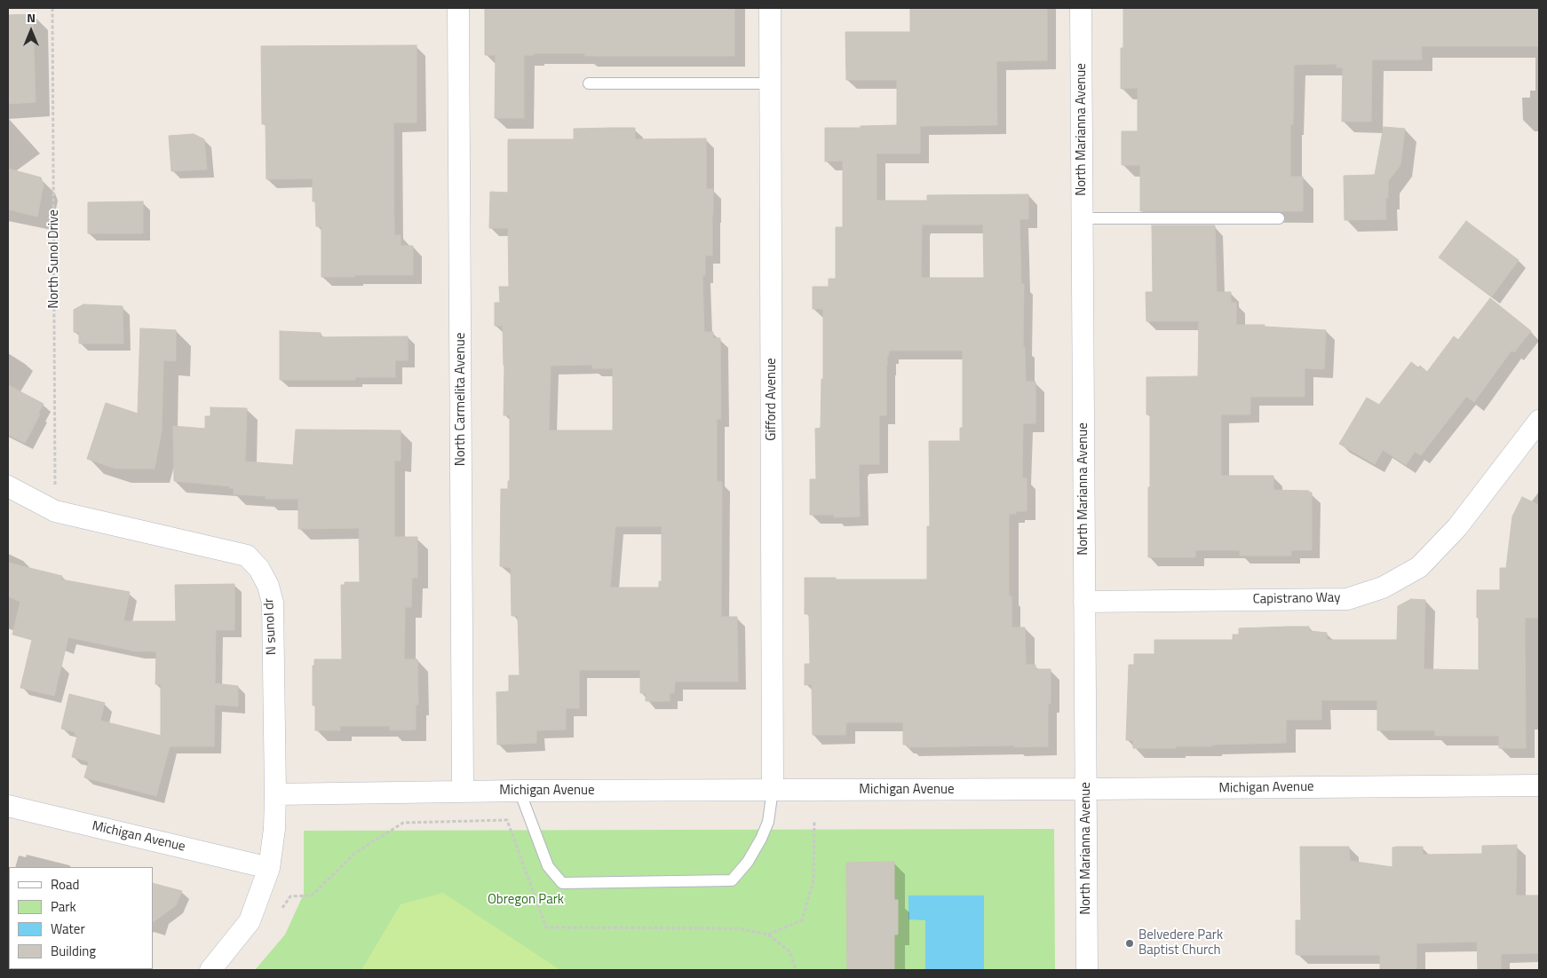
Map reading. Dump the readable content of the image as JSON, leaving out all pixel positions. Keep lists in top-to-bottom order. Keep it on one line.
{"streets":{"street":["North Marianna Avenue","North Carmelita Avenue","Gifford Avenue","Capistrano Way","N sunol dr","Michigan Avenue"],"path":["North Sunol Drive"]},"crossings":[["North Marianna Avenue","Capistrano Way"],["North Marianna Avenue","Michigan Avenue"],["North Sunol Drive","N sunol dr"],["North Carmelita Avenue","Michigan Avenue"],["Gifford Avenue","Michigan Avenue"],["N sunol dr","Michigan Avenue"]],"parks":["Obregon Park"],"places":["Belvedere Park Baptist Church"],"legend":["Road","Park","Water","Building"],"north":"top"}
